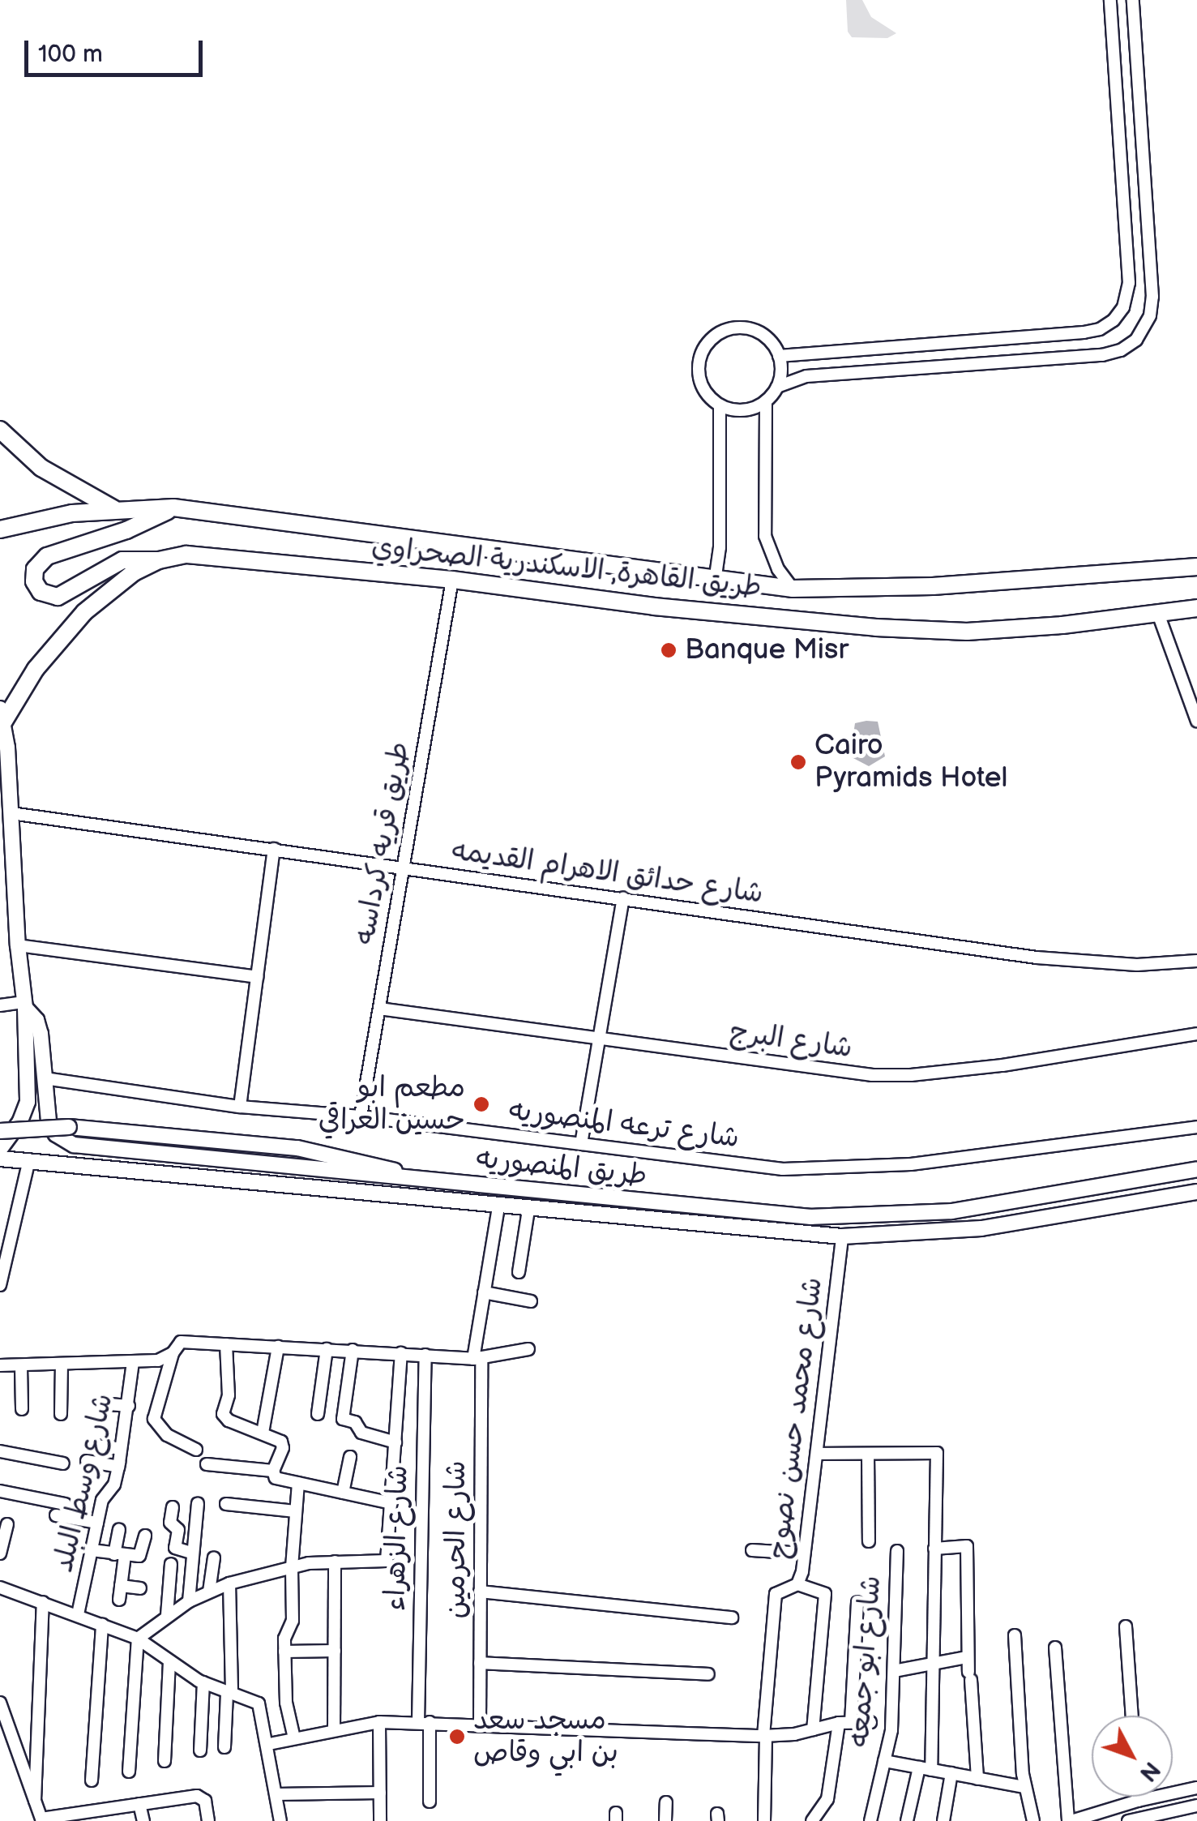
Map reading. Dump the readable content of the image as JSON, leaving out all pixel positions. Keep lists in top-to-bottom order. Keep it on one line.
{"streets":{"highway":["طريق القاهرة, الاسكندرية الصحراوي"],"main road":["طريق المنصوريه"],"street":["طريق قريه كرداسه","شارع حدائق الاهرام القديمه","شارع البرج","شارع ترعه المنصوريه","شارع محمد حسن نصوح","شارع وسط البلد","شارع الزهراء","شارع الحرمين","شارع ابو جمعه"]},"crossings":[["طريق القاهرة, الاسكندرية الصحراوي","طريق قريه كرداسه"],["طريق قريه كرداسه","شارع حدائق الاهرام القديمه"],["طريق قريه كرداسه","شارع البرج"],["طريق قريه كرداسه","شارع ترعه المنصوريه"],["شارع ترعه المنصوريه","طريق المنصوريه"],["طريق المنصوريه","شارع محمد حسن نصوح"],["طريق المنصوريه","شارع الحرمين"]],"places":["Banque Misr","Cairo Pyramids Hotel","مطعم ابو حسين العراقي","مسجد سعد بن ابي وقاص"],"scale_bar":"100 m","north":"bottom right"}
